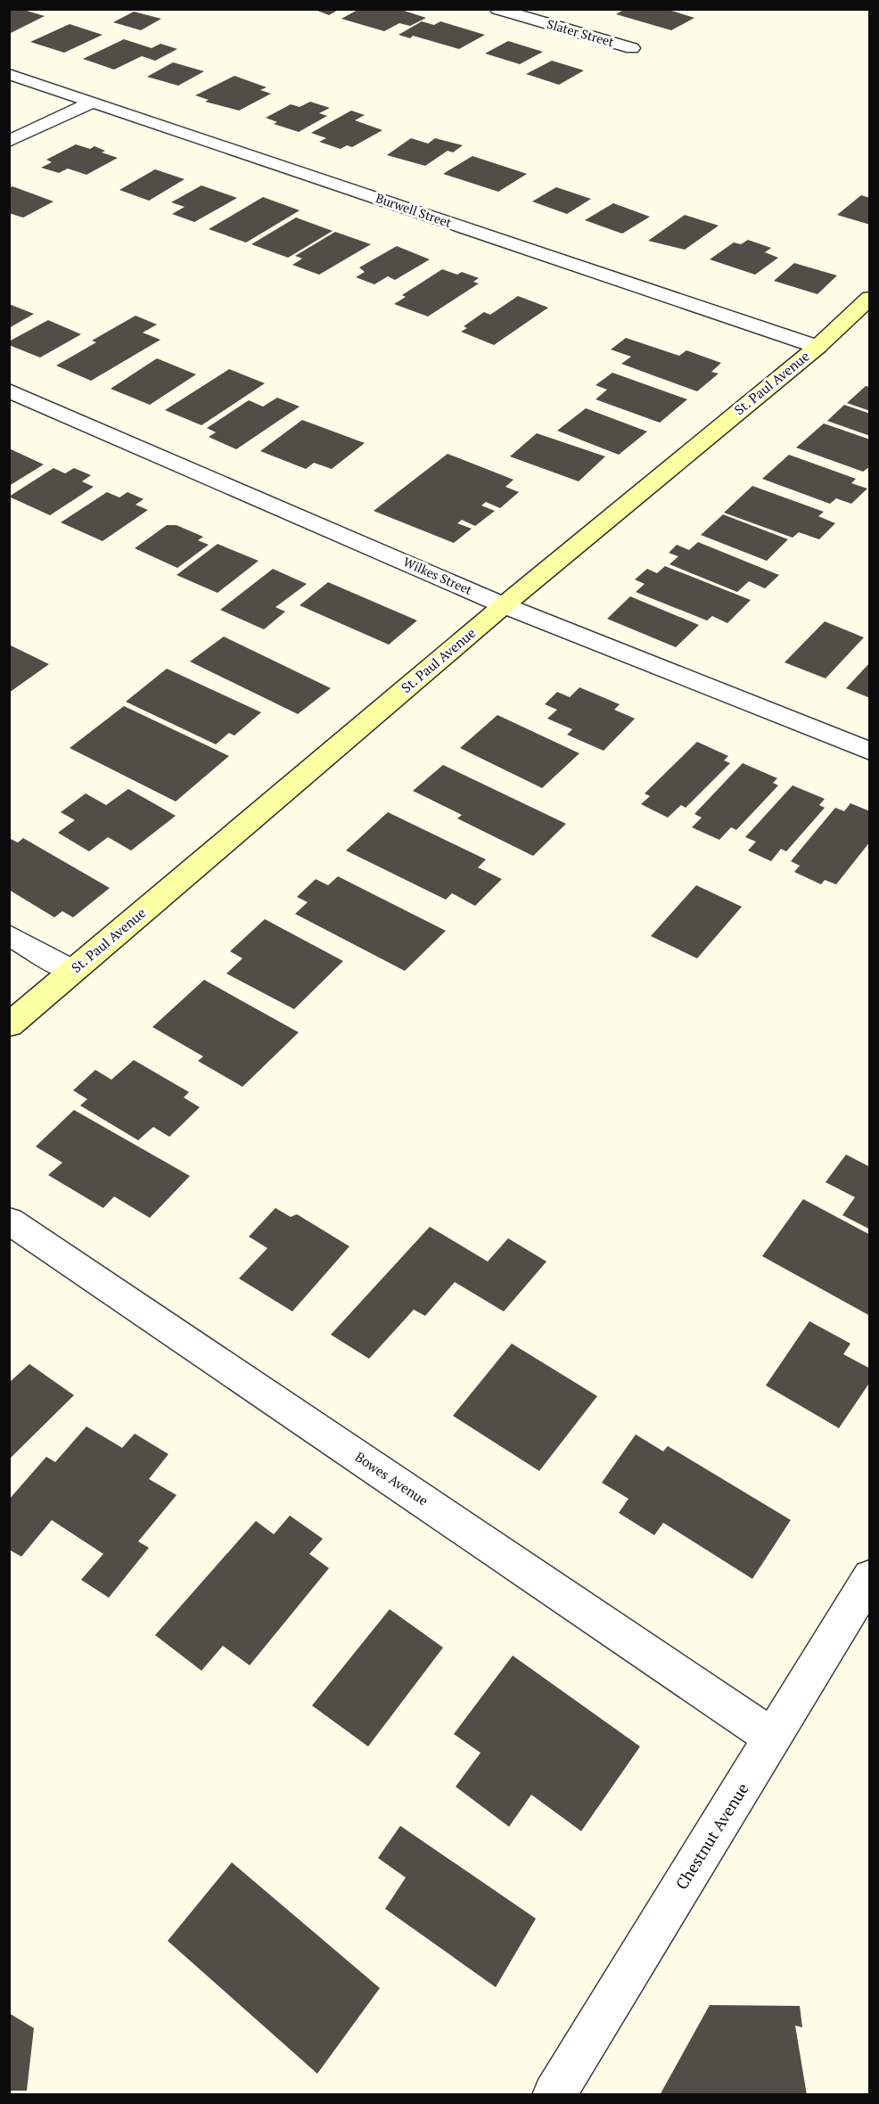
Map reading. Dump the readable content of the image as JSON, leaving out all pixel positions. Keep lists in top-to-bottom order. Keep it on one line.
{"streets":{"street":["Slater Street","Burwell Street","St. Paul Avenue","Wilkes Street","Bowes Avenue","Chestnut Avenue"]},"crossings":[["Burwell Street","St. Paul Avenue"],["St. Paul Avenue","Wilkes Street"],["Bowes Avenue","Chestnut Avenue"]]}
